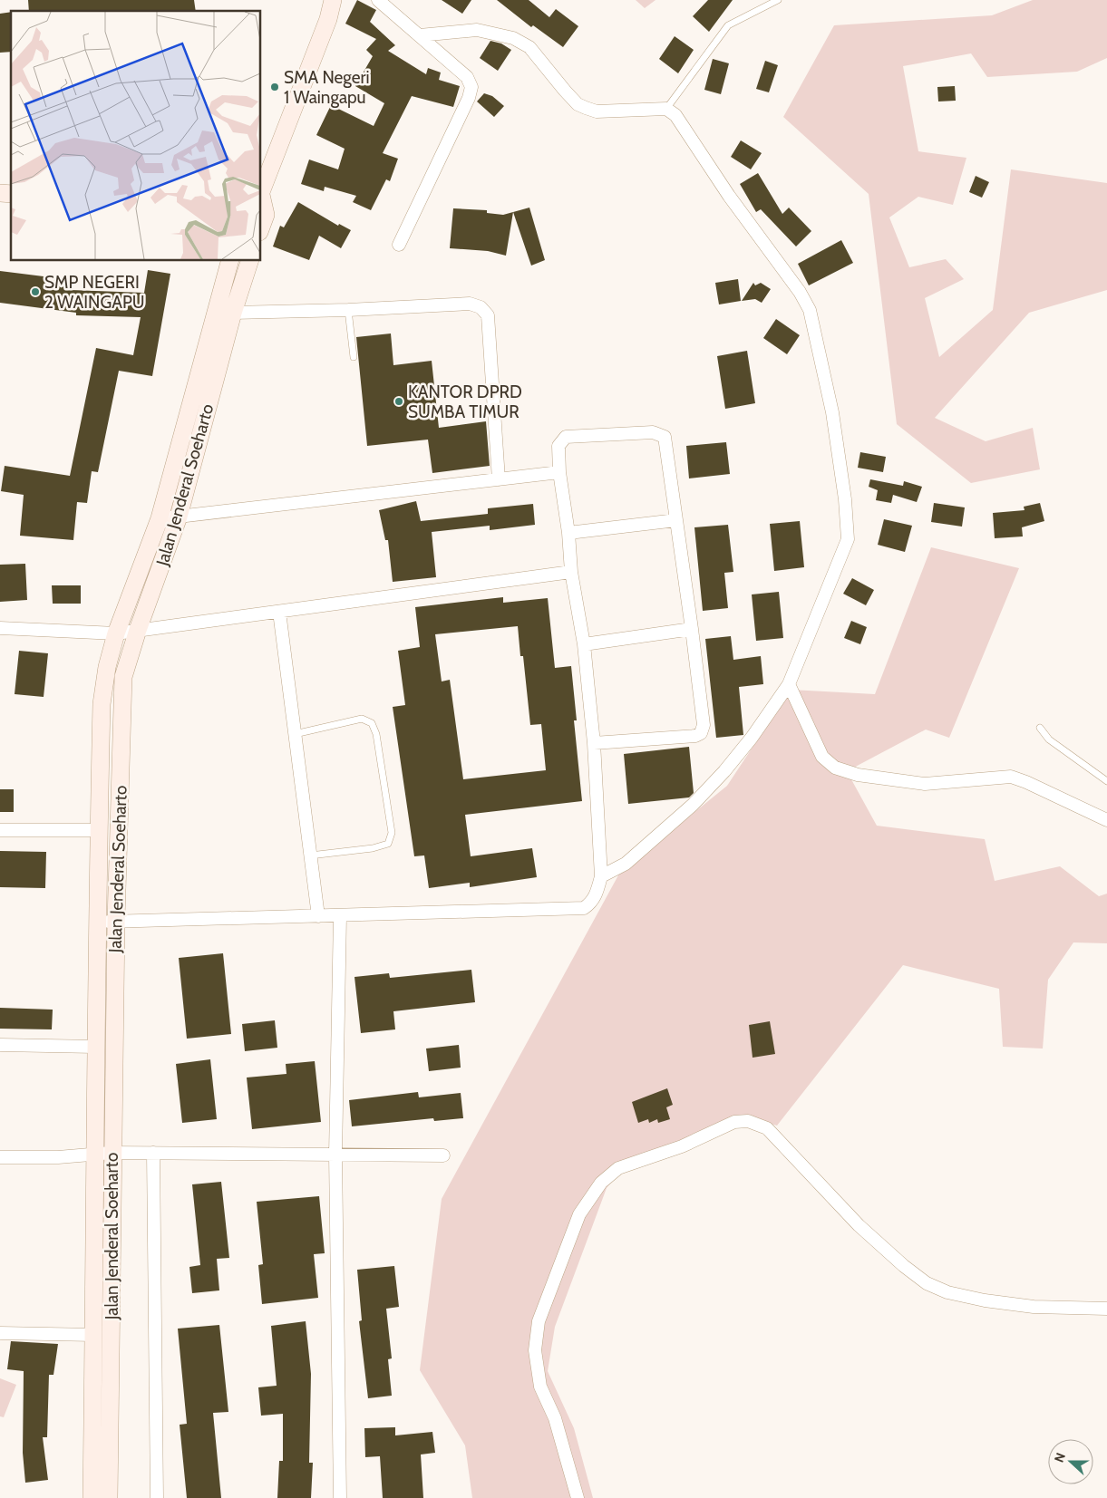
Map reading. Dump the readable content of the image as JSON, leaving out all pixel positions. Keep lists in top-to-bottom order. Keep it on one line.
{"streets":{"main road":["Jalan Jenderal Soeharto"]},"places":["SMA Negeri 1 Waingapu","SMP NEGERI 2 WAINGAPU","KANTOR DPRD SUMBA TIMUR"],"north":"left"}
